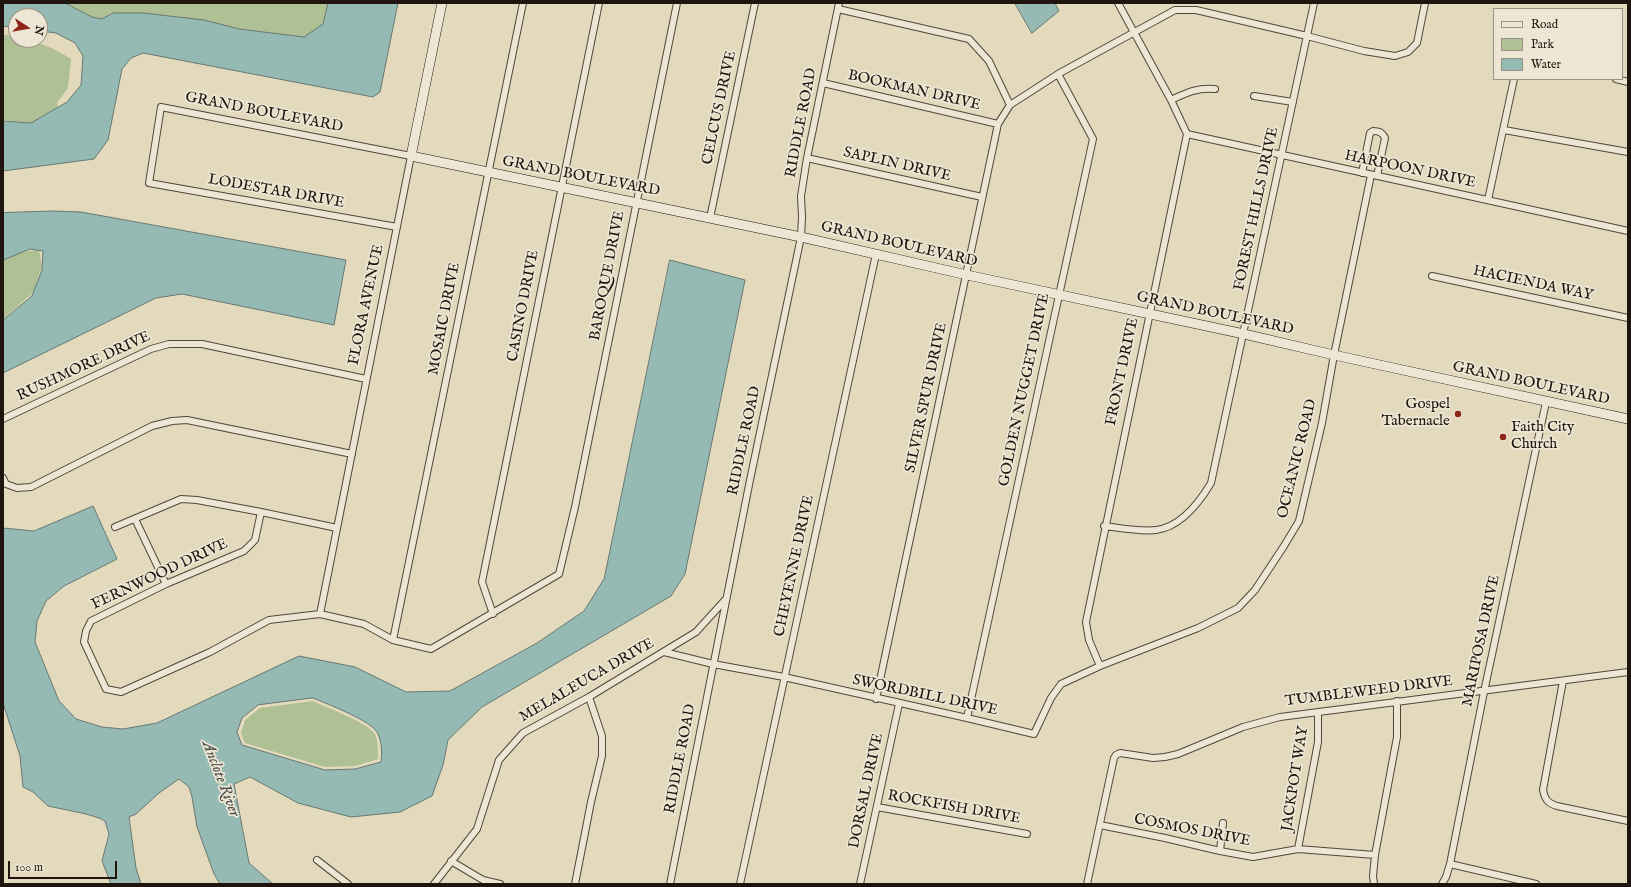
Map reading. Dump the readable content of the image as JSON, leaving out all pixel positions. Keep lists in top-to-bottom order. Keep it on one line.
{"streets":{"street":["BOOKMAN DRIVE","CELCUS DRIVE","GRAND BOULEVARD","RIDDLE ROAD","SAPLIN DRIVE","HARPOON DRIVE","LODESTAR DRIVE","FOREST HILLS DRIVE","BAROQUE DRIVE","HACIENDA WAY","FLORA AVENUE","CASINO DRIVE","MOSAIC DRIVE","RUSHMORE DRIVE","FRONT DRIVE","GOLDEN NUGGET DRIVE","SILVER SPUR DRIVE","OCEANIC ROAD","CHEYENNE DRIVE","FERNWOOD DRIVE","MARIPOSA DRIVE","MELALEUCA DRIVE","TUMBLEWEED DRIVE","SWORDBILL DRIVE","JACKPOT WAY","DORSAL DRIVE","ROCKFISH DRIVE","COSMOS DRIVE"]},"crossings":[["BOOKMAN DRIVE","RIDDLE ROAD"],["BOOKMAN DRIVE","SILVER SPUR DRIVE"],["CELCUS DRIVE","GRAND BOULEVARD"],["GRAND BOULEVARD","RIDDLE ROAD"],["GRAND BOULEVARD","LODESTAR DRIVE"],["GRAND BOULEVARD","FOREST HILLS DRIVE"],["GRAND BOULEVARD","BAROQUE DRIVE"],["GRAND BOULEVARD","FLORA AVENUE"],["GRAND BOULEVARD","CASINO DRIVE"],["GRAND BOULEVARD","MOSAIC DRIVE"],["GRAND BOULEVARD","FRONT DRIVE"],["GRAND BOULEVARD","GOLDEN NUGGET DRIVE"],["GRAND BOULEVARD","SILVER SPUR DRIVE"],["GRAND BOULEVARD","OCEANIC ROAD"],["GRAND BOULEVARD","CHEYENNE DRIVE"],["GRAND BOULEVARD","MARIPOSA DRIVE"],["RIDDLE ROAD","SAPLIN DRIVE"],["RIDDLE ROAD","MELALEUCA DRIVE"],["RIDDLE ROAD","SWORDBILL DRIVE"],["SAPLIN DRIVE","SILVER SPUR DRIVE"],["HARPOON DRIVE","FOREST HILLS DRIVE"],["HARPOON DRIVE","FRONT DRIVE"],["HARPOON DRIVE","OCEANIC ROAD"],["LODESTAR DRIVE","FLORA AVENUE"],["FOREST HILLS DRIVE","FRONT DRIVE"],["BAROQUE DRIVE","FLORA AVENUE"],["BAROQUE DRIVE","CASINO DRIVE"],["BAROQUE DRIVE","MOSAIC DRIVE"],["BAROQUE DRIVE","FERNWOOD DRIVE"],["FLORA AVENUE","RUSHMORE DRIVE"],["FRONT DRIVE","OCEANIC ROAD"],["FRONT DRIVE","SWORDBILL DRIVE"],["GOLDEN NUGGET DRIVE","SWORDBILL DRIVE"],["SILVER SPUR DRIVE","SWORDBILL DRIVE"],["OCEANIC ROAD","SWORDBILL DRIVE"],["CHEYENNE DRIVE","SWORDBILL DRIVE"],["MARIPOSA DRIVE","TUMBLEWEED DRIVE"],["MELALEUCA DRIVE","SWORDBILL DRIVE"],["TUMBLEWEED DRIVE","JACKPOT WAY"],["TUMBLEWEED DRIVE","COSMOS DRIVE"],["SWORDBILL DRIVE","DORSAL DRIVE"],["JACKPOT WAY","COSMOS DRIVE"],["DORSAL DRIVE","ROCKFISH DRIVE"]],"water":["Anclote River"],"places":["Gospel Tabernacle","Faith City Church"],"legend":["Road","Park","Water"],"scale_bar":"100 m","north":"right"}
